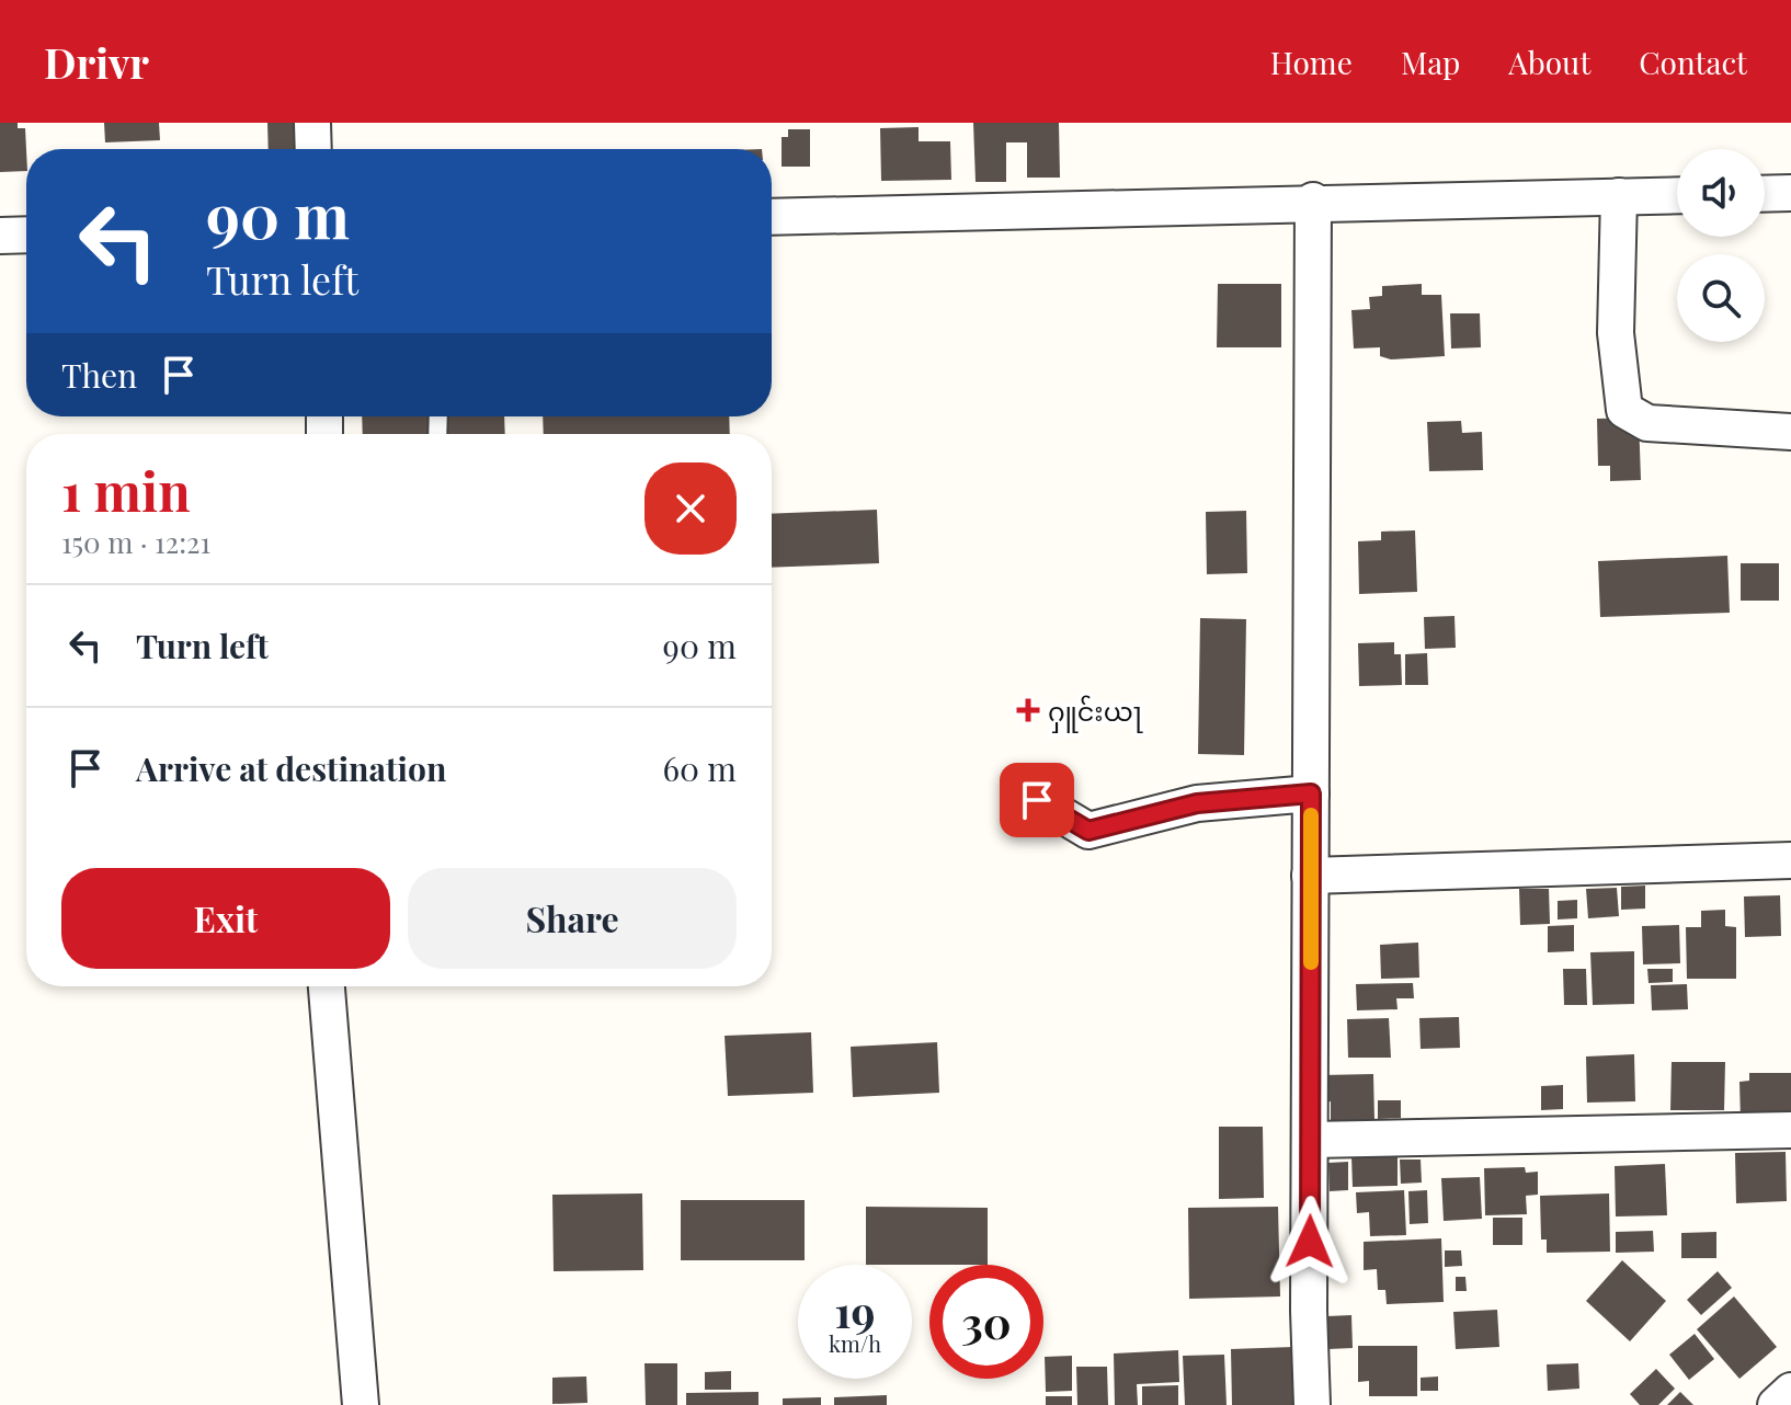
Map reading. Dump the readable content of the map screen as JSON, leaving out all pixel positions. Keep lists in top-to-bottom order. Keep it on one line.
{"places":{"health":["ႁူင်းယႃ"]},"page":{"header":"Drivr","nav":["Home","Map","About","Contact"],"turn":["90 m","Turn left"],"then":"Then","heading":["1 min","150 m · 12:21"],"list":[{"name":"Turn left","value":"90 m"},{"name":"Arrive at destination","value":"60 m"}],"buttons":["Exit","Share"],"speed":"19 km/h","limit":"30"}}
